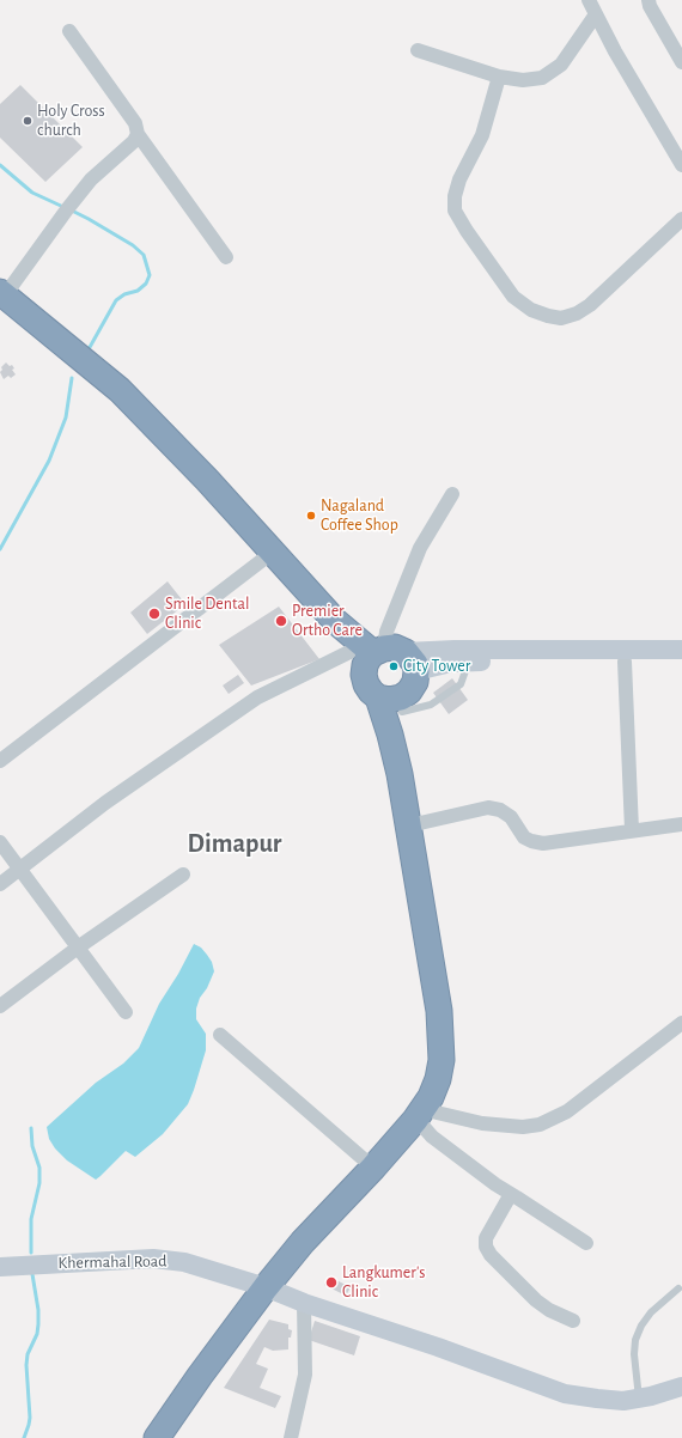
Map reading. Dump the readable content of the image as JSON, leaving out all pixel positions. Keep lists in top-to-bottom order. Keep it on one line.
{"streets":{"street":["Khermahal Road"]},"districts":["Dimapur"],"places":["Holy Cross church","Nagaland Coffee Shop","Smile Dental Clinic","Premier Ortho Care","City Tower","Langkumer's Clinic"]}
